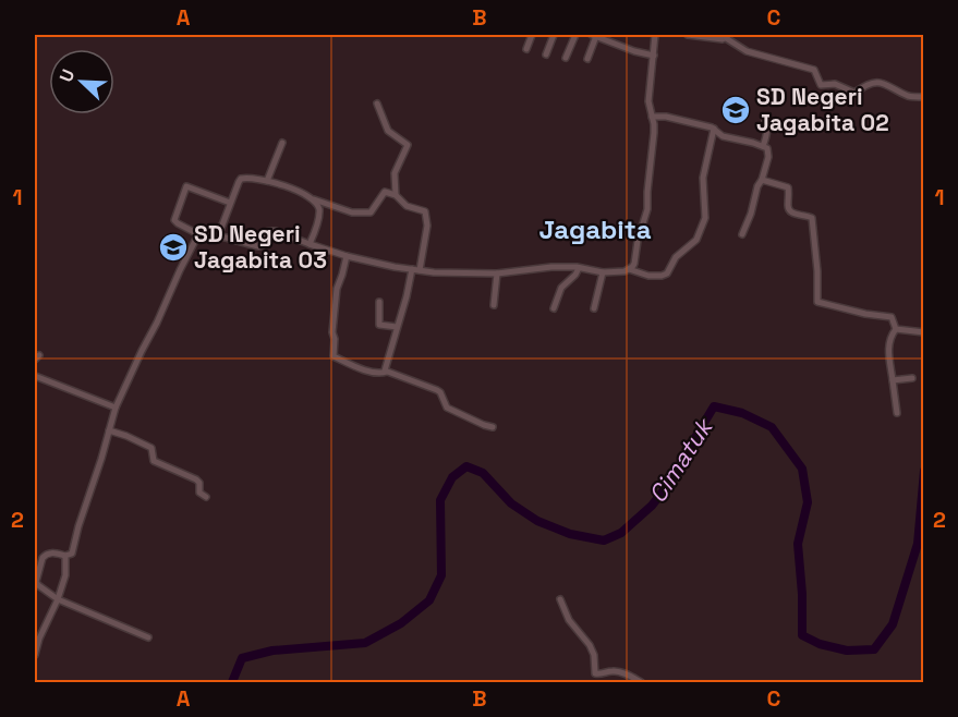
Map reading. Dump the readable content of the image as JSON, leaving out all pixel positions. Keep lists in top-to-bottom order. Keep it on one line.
{"districts":["Jagabita"],"water":["Cimatuk"],"places":{"school or university":["SD Negeri Jagabita 02","SD Negeri Jagabita 03"]},"north":"top left","grid":{"columns":["A","B","C"],"rows":["1","2"]}}
